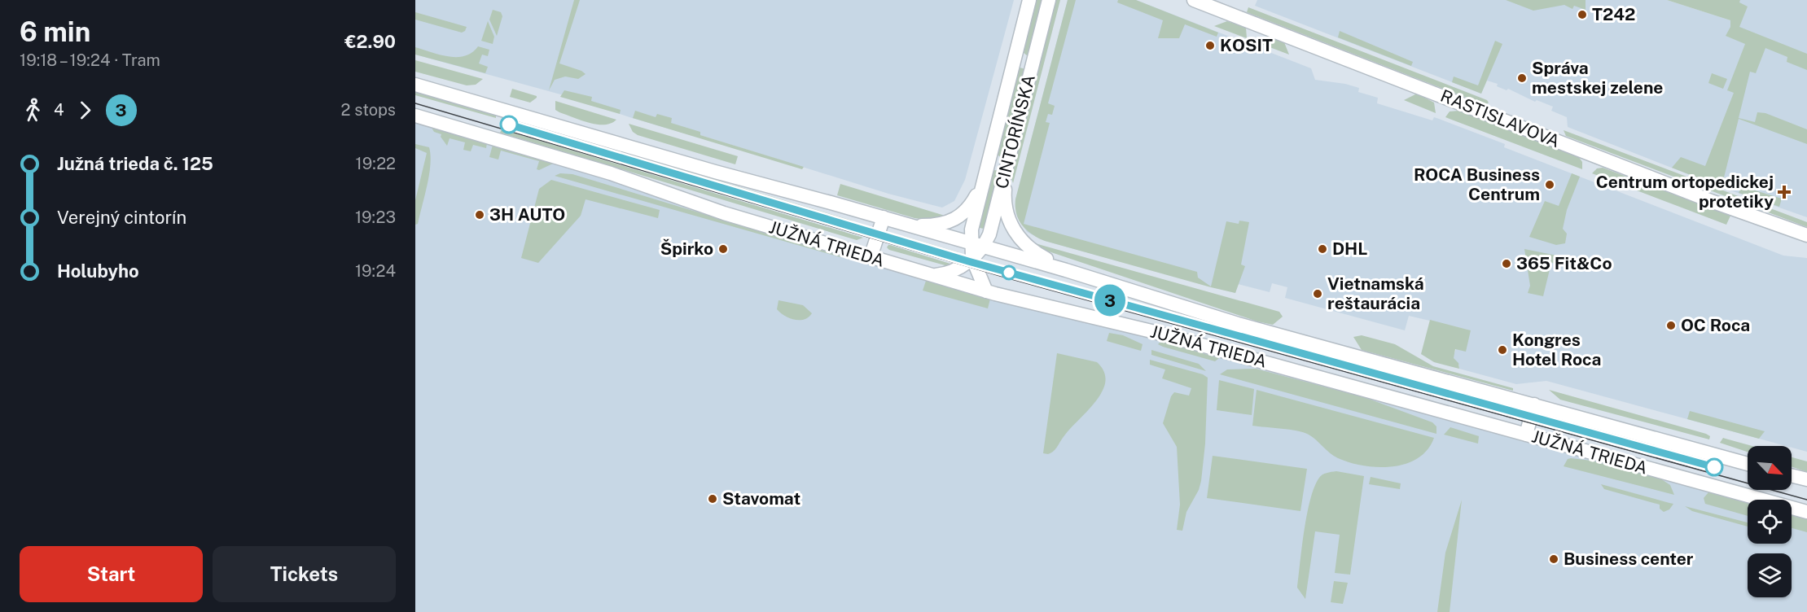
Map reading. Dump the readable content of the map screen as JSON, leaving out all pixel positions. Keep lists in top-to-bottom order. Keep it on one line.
{"streets":{"street":["RASTISLAVOVA","CINTORÍNSKA","JUŽNÁ TRIEDA"]},"crossings":[["CINTORÍNSKA","JUŽNÁ TRIEDA"]],"places":{"other":["T242","KOSIT","Správa mestskej zelene","ROCA Business Centrum","3H AUTO","Špirko","DHL","365 Fit&Co","Vietnamská reštaurácia","OC Roca","Kongres Hotel Roca","Stavomat","Business center"],"health":["Centrum ortopedickej protetiky"]},"lines":["tram line 3"],"north":"bottom right","page":{"heading":["6 min","19:18 – 19:24 · Tram","€2.90"],"on_map":"3","legs":["4","3","2 stops"],"list":[{"name":"Južná trieda č. 125","value":"19:22"},{"name":"Verejný cintorín","value":"19:23"},{"name":"Holubyho","value":"19:24"}],"buttons":["Start","Tickets"]}}
